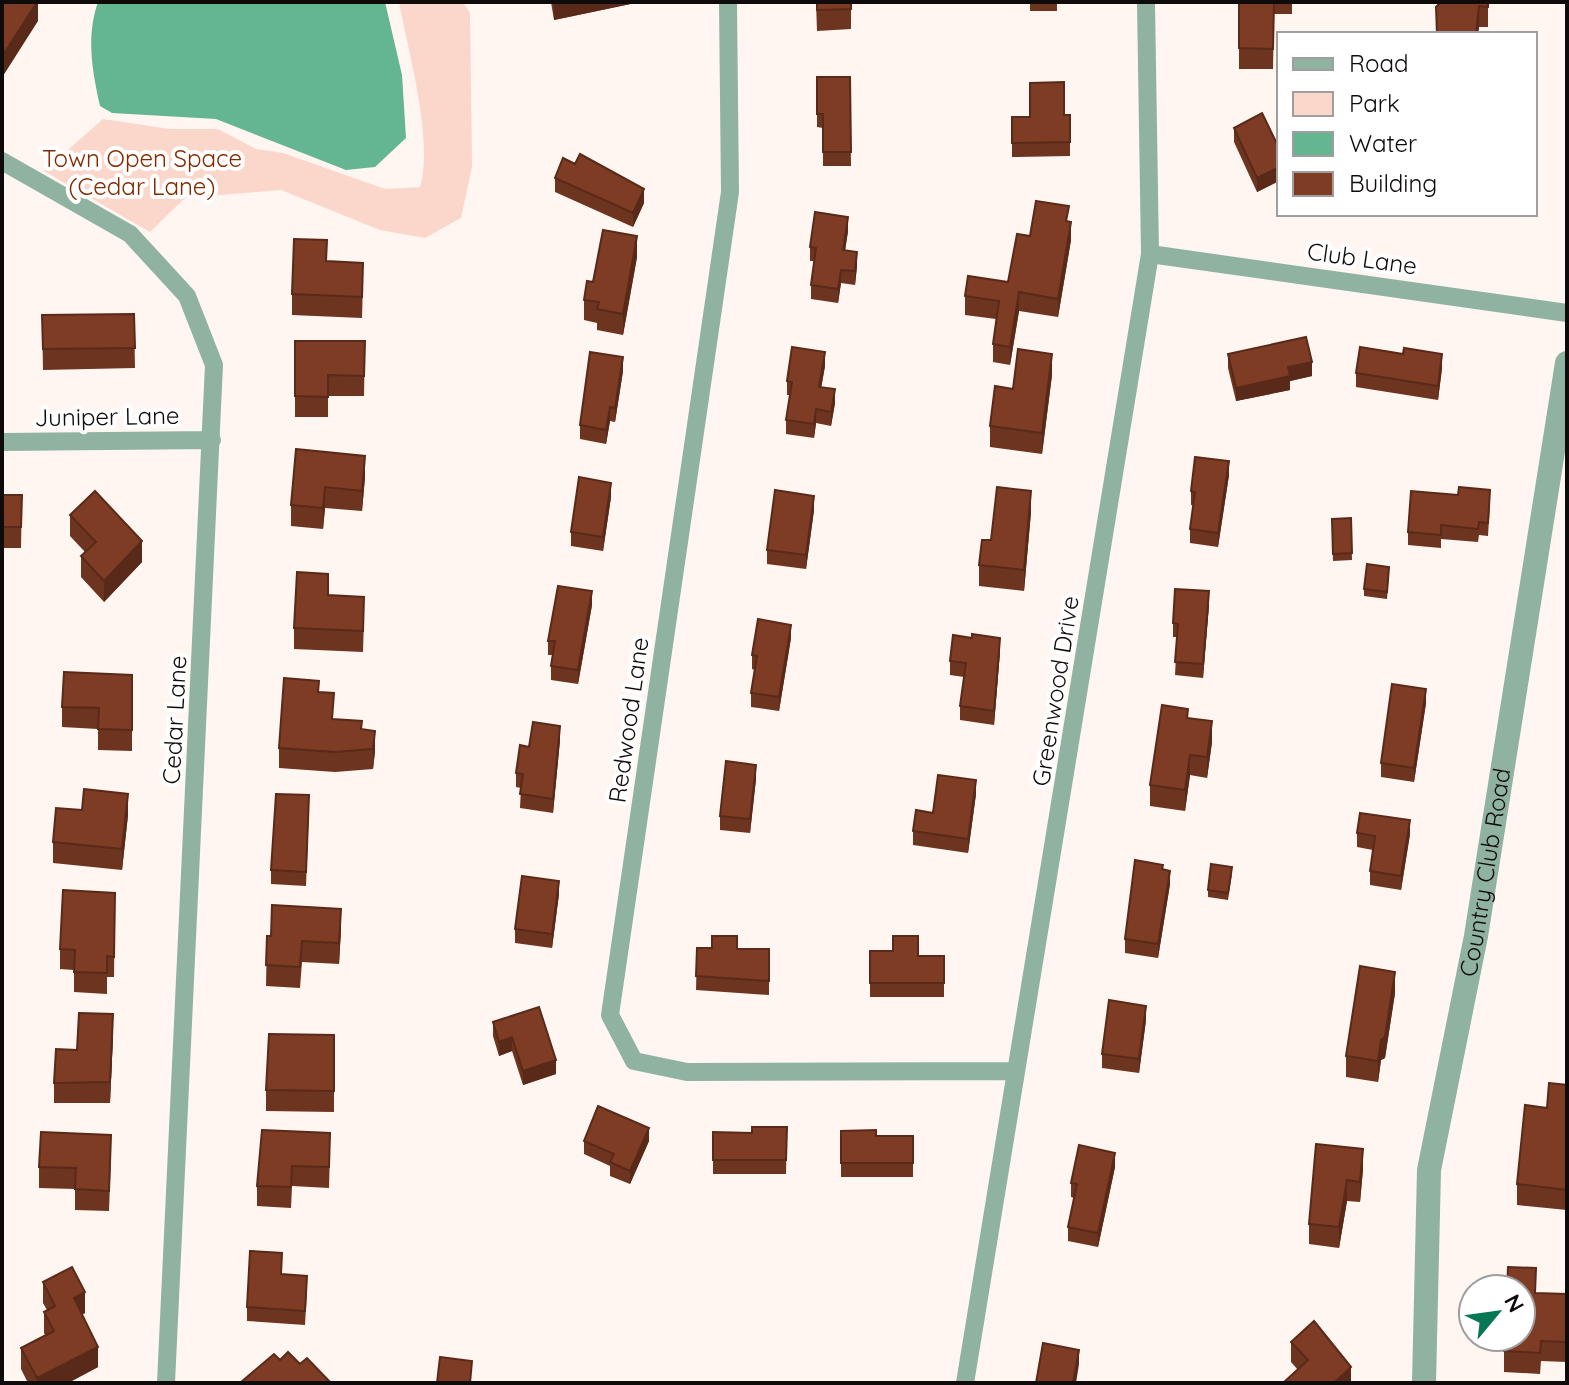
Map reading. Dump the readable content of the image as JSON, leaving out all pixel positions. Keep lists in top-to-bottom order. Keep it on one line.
{"streets":{"street":["Club Lane","Juniper Lane","Greenwood Drive","Cedar Lane","Redwood Lane","Country Club Road"]},"crossings":[["Club Lane","Greenwood Drive"],["Juniper Lane","Cedar Lane"],["Greenwood Drive","Redwood Lane"]],"parks":["Town Open Space (Cedar Lane)"],"legend":["Road","Park","Water","Building"],"north":"top right"}
